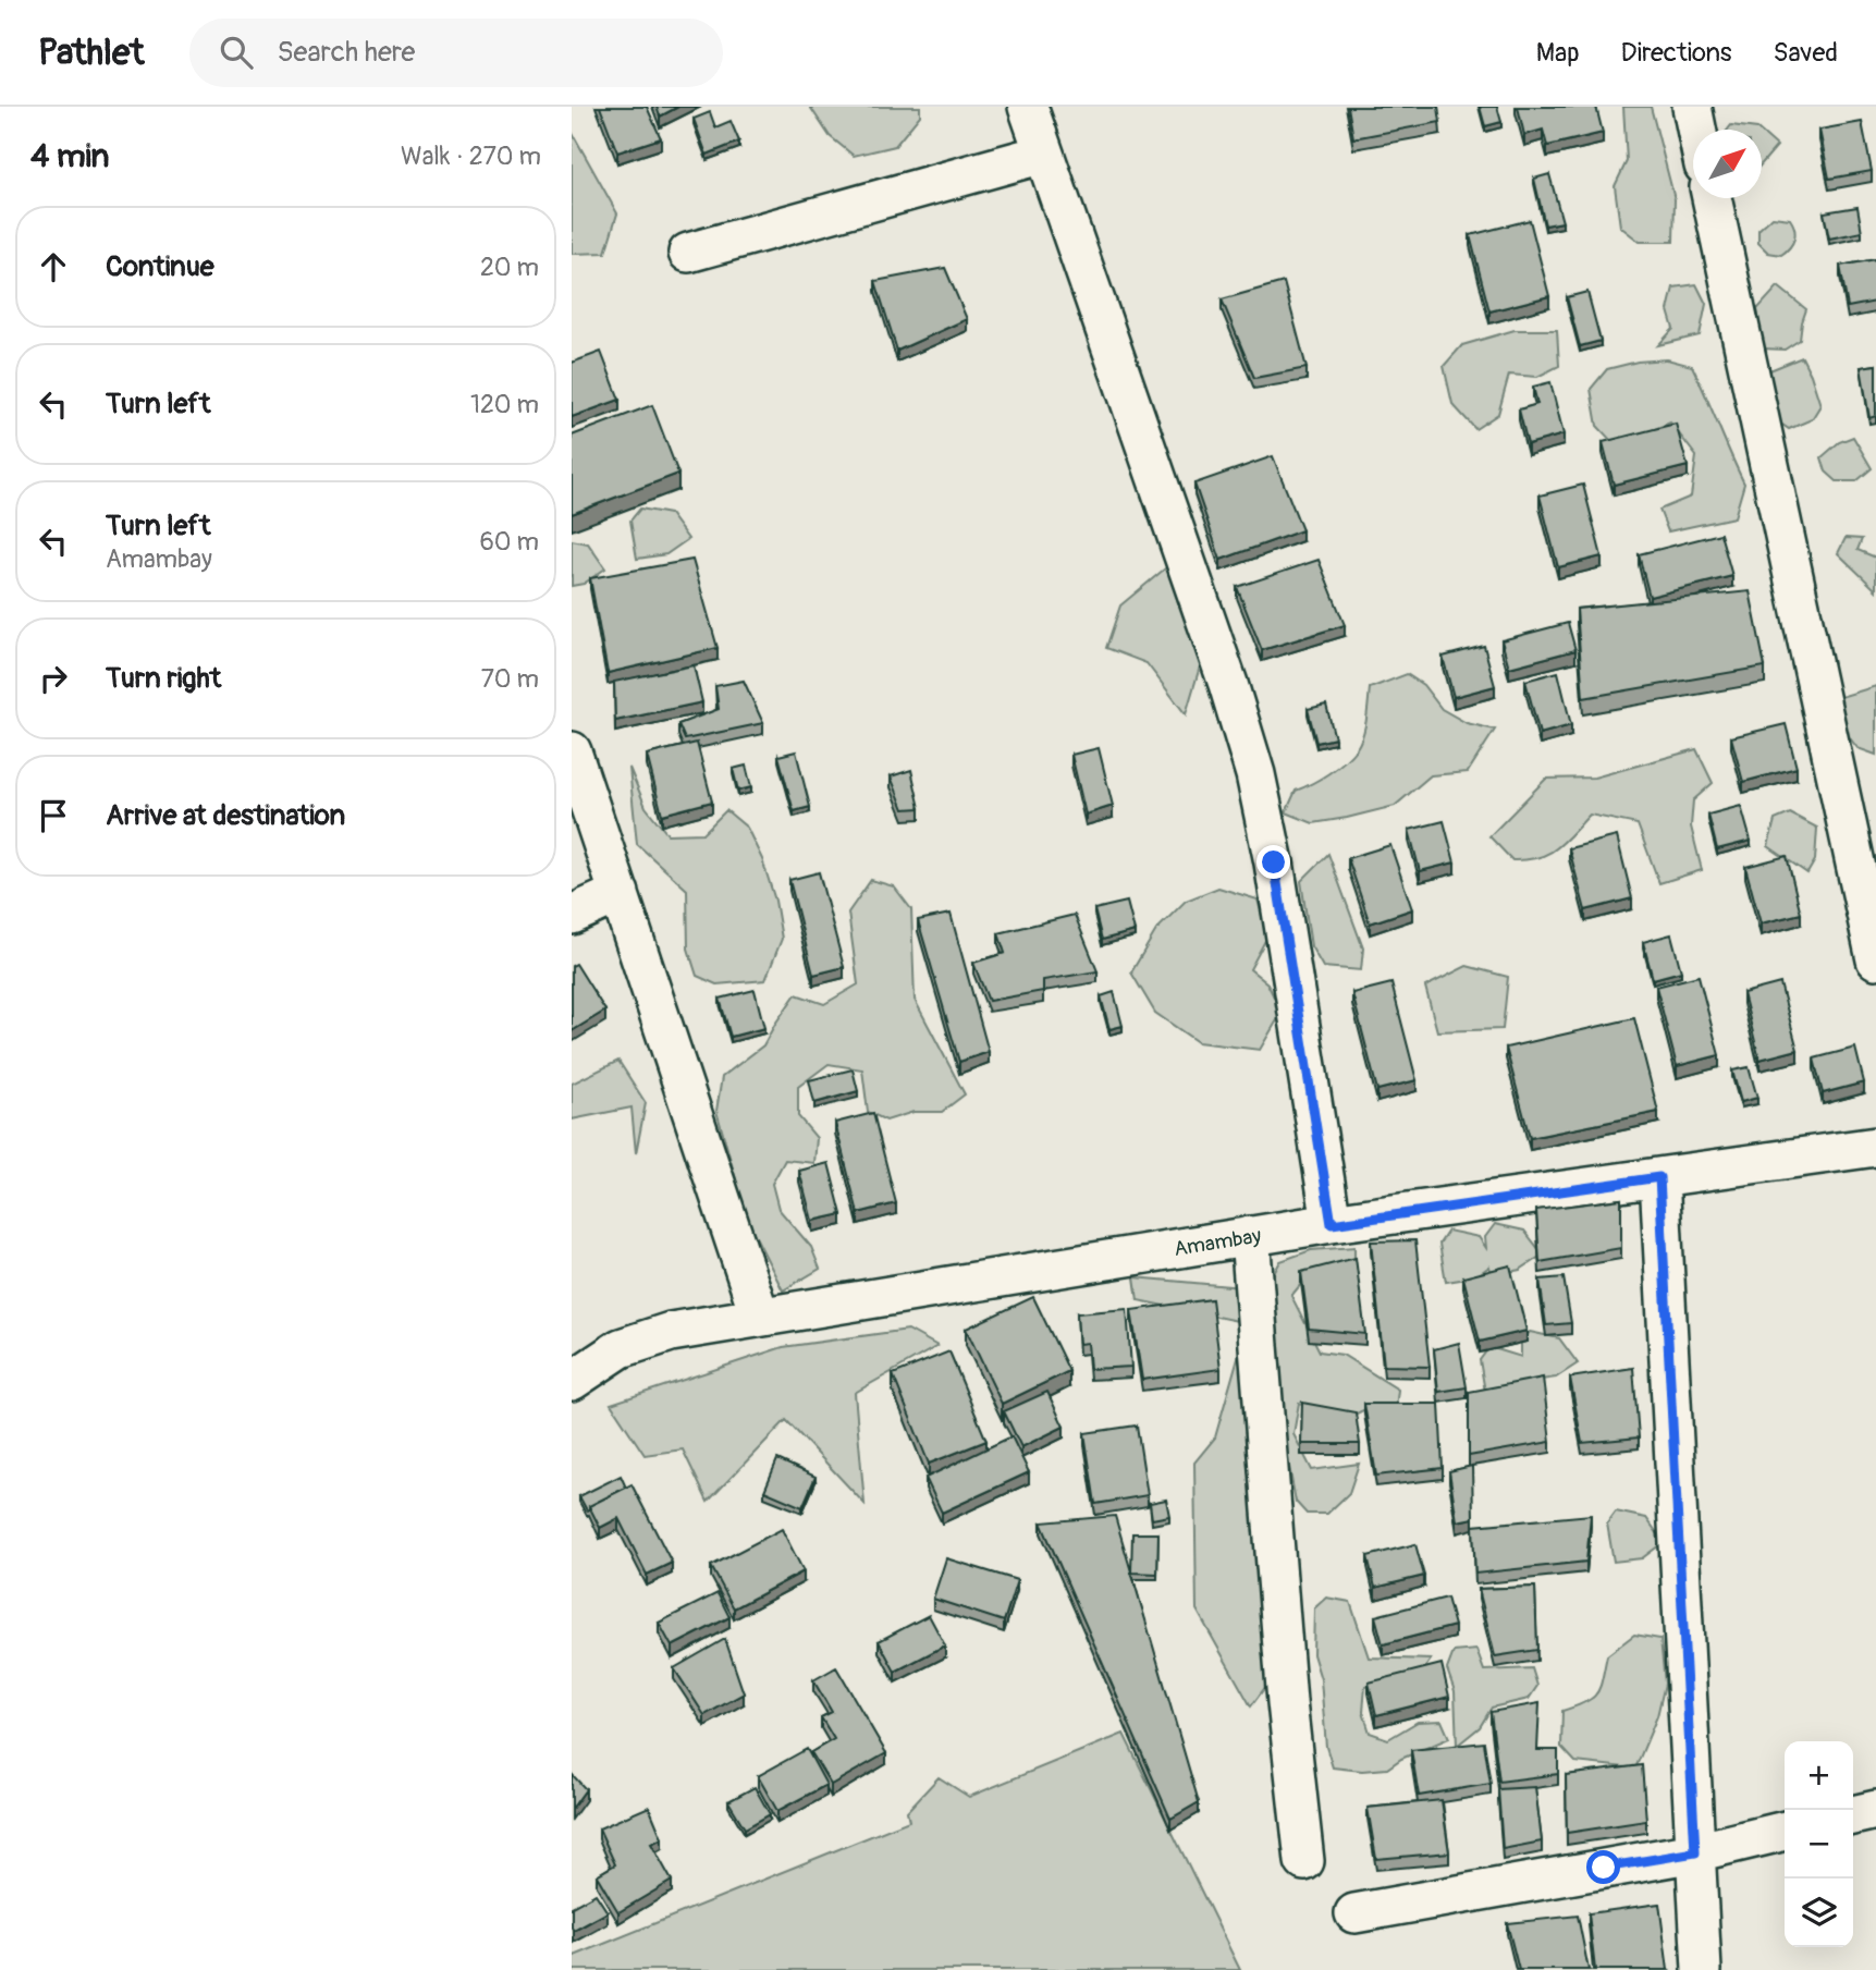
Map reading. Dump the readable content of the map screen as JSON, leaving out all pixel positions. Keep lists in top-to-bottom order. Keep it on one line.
{"streets":{"street":["Amambay"]},"north":"top right","page":{"header":"Pathlet","search":"Search here","nav":["Map","Directions","Saved"],"heading":["4 min","Walk · 270 m"],"list":[["Continue","20 m"],["Turn left","120 m"],["Turn left","Amambay","60 m"],["Turn right","70 m"],"Arrive at destination"],"map_buttons":["+","−"]}}
